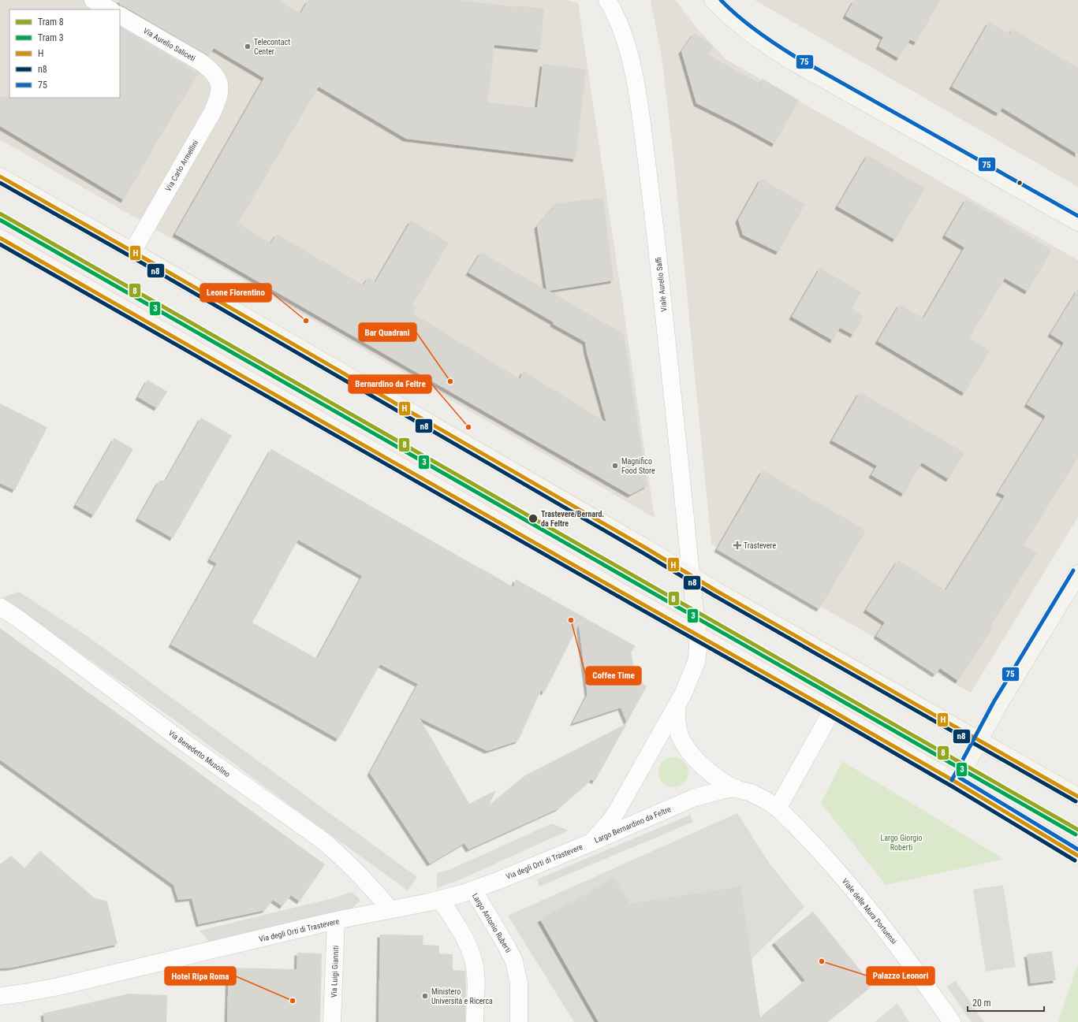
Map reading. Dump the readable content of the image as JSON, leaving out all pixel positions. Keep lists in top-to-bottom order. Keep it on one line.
{"streets":{"street":["Via Aurelio Saliceti","Via Carlo Armellini","Viale Aurelio Saffi","Via Benedetto Musolino","Largo Bernardino da Feltre","Via degli Orti di Trastevere","Viale delle Mura Portuensi","Largo Antonio Ruberti","Via Luigi Gianniti"]},"crossings":[["Via Aurelio Saliceti","Via Carlo Armellini"],["Via Benedetto Musolino","Via degli Orti di Trastevere"],["Largo Bernardino da Feltre","Via degli Orti di Trastevere"],["Largo Bernardino da Feltre","Viale delle Mura Portuensi"],["Via degli Orti di Trastevere","Largo Antonio Ruberti"],["Via degli Orti di Trastevere","Via Luigi Gianniti"]],"parks":["Largo Giorgio Roberti"],"places":{"other":["Telecontact Center","Leone Fiorentino","Bar Quadrani","Bernardino da Feltre","Magnifico Food Store","Trastevere/Bernard. da Feltre","Coffee Time","Palazzo Leonori","Ministero Università e Ricerca","Hotel Ripa Roma"],"health":["Trastevere"]},"lines":["transit line 75","transit line H","transit line n8","tram line 8","tram line 3"],"legend":["Tram 8","Tram 3","H","n8","75"],"scale_bar":"20 m"}
